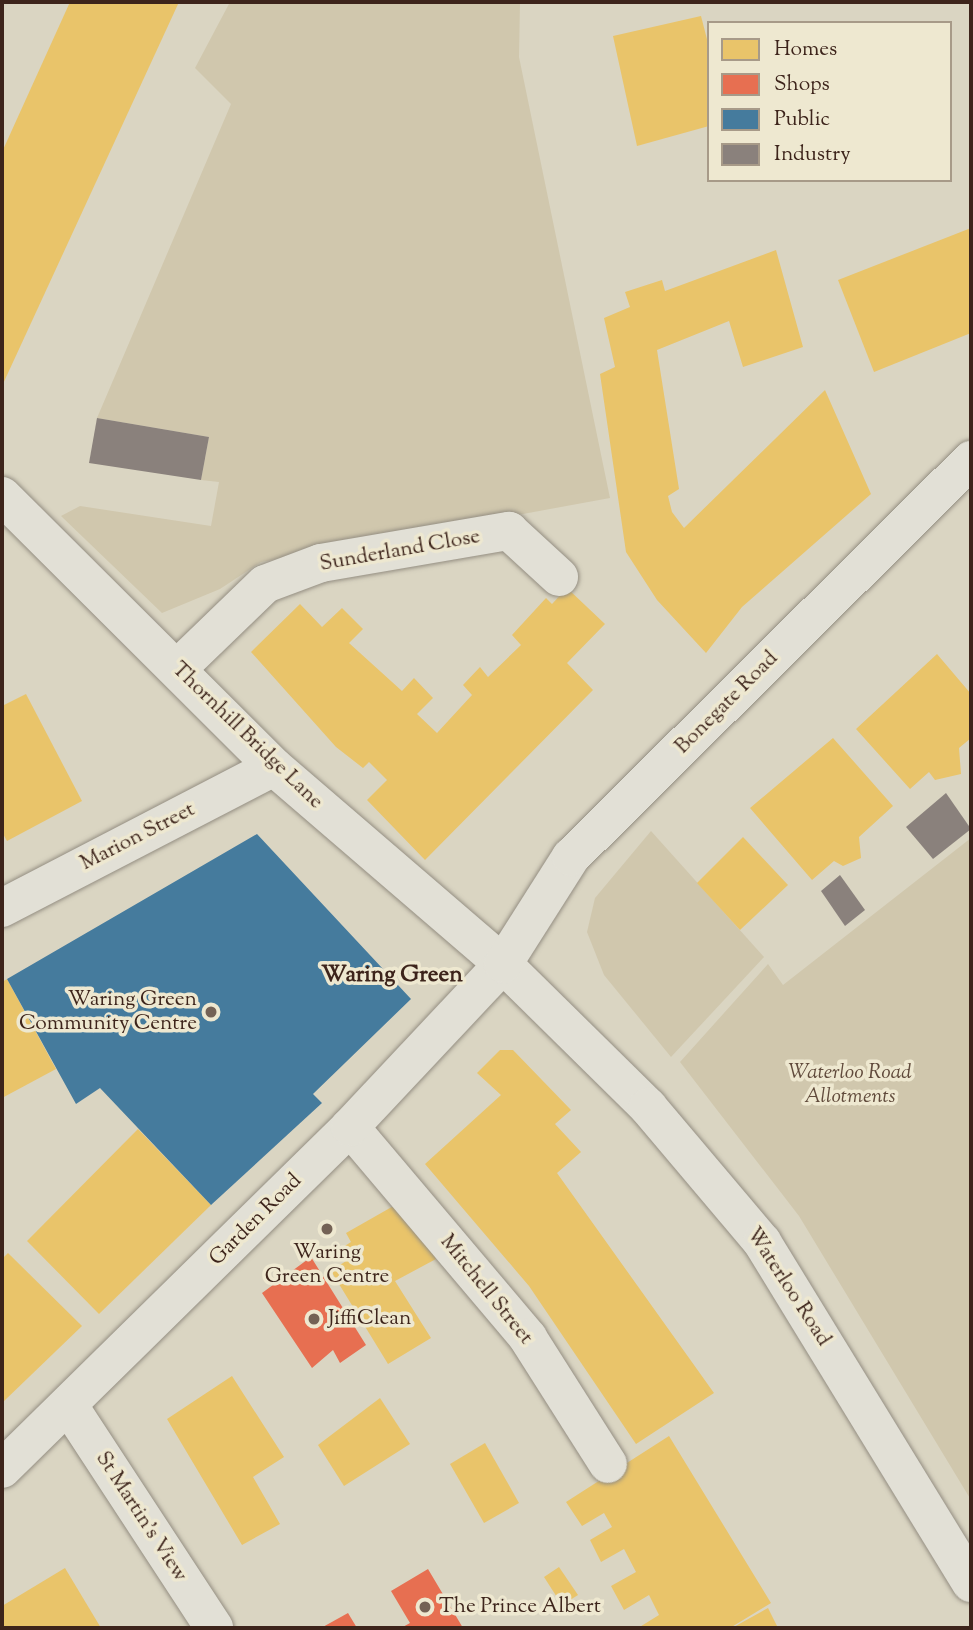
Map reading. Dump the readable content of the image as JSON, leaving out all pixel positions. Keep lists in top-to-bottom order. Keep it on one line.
{"streets":{"street":["Sunderland Close","Bonegate Road","Thornhill Bridge Lane","Marion Street","Garden Road","Waterloo Road","Mitchell Street","St Martin's View"]},"crossings":[["Sunderland Close","Thornhill Bridge Lane"],["Bonegate Road","Thornhill Bridge Lane"],["Bonegate Road","Garden Road"],["Bonegate Road","Waterloo Road"],["Thornhill Bridge Lane","Marion Street"],["Thornhill Bridge Lane","Garden Road"],["Thornhill Bridge Lane","Waterloo Road"],["Garden Road","Waterloo Road"],["Garden Road","Mitchell Street"],["Garden Road","St Martin's View"]],"districts":["Waring Green"],"parks":["Waterloo Road Allotments"],"places":["Waring Green Community Centre","Waring Green Centre","JiffiClean","The Prince Albert"],"legend":["Homes","Shops","Public","Industry"]}
